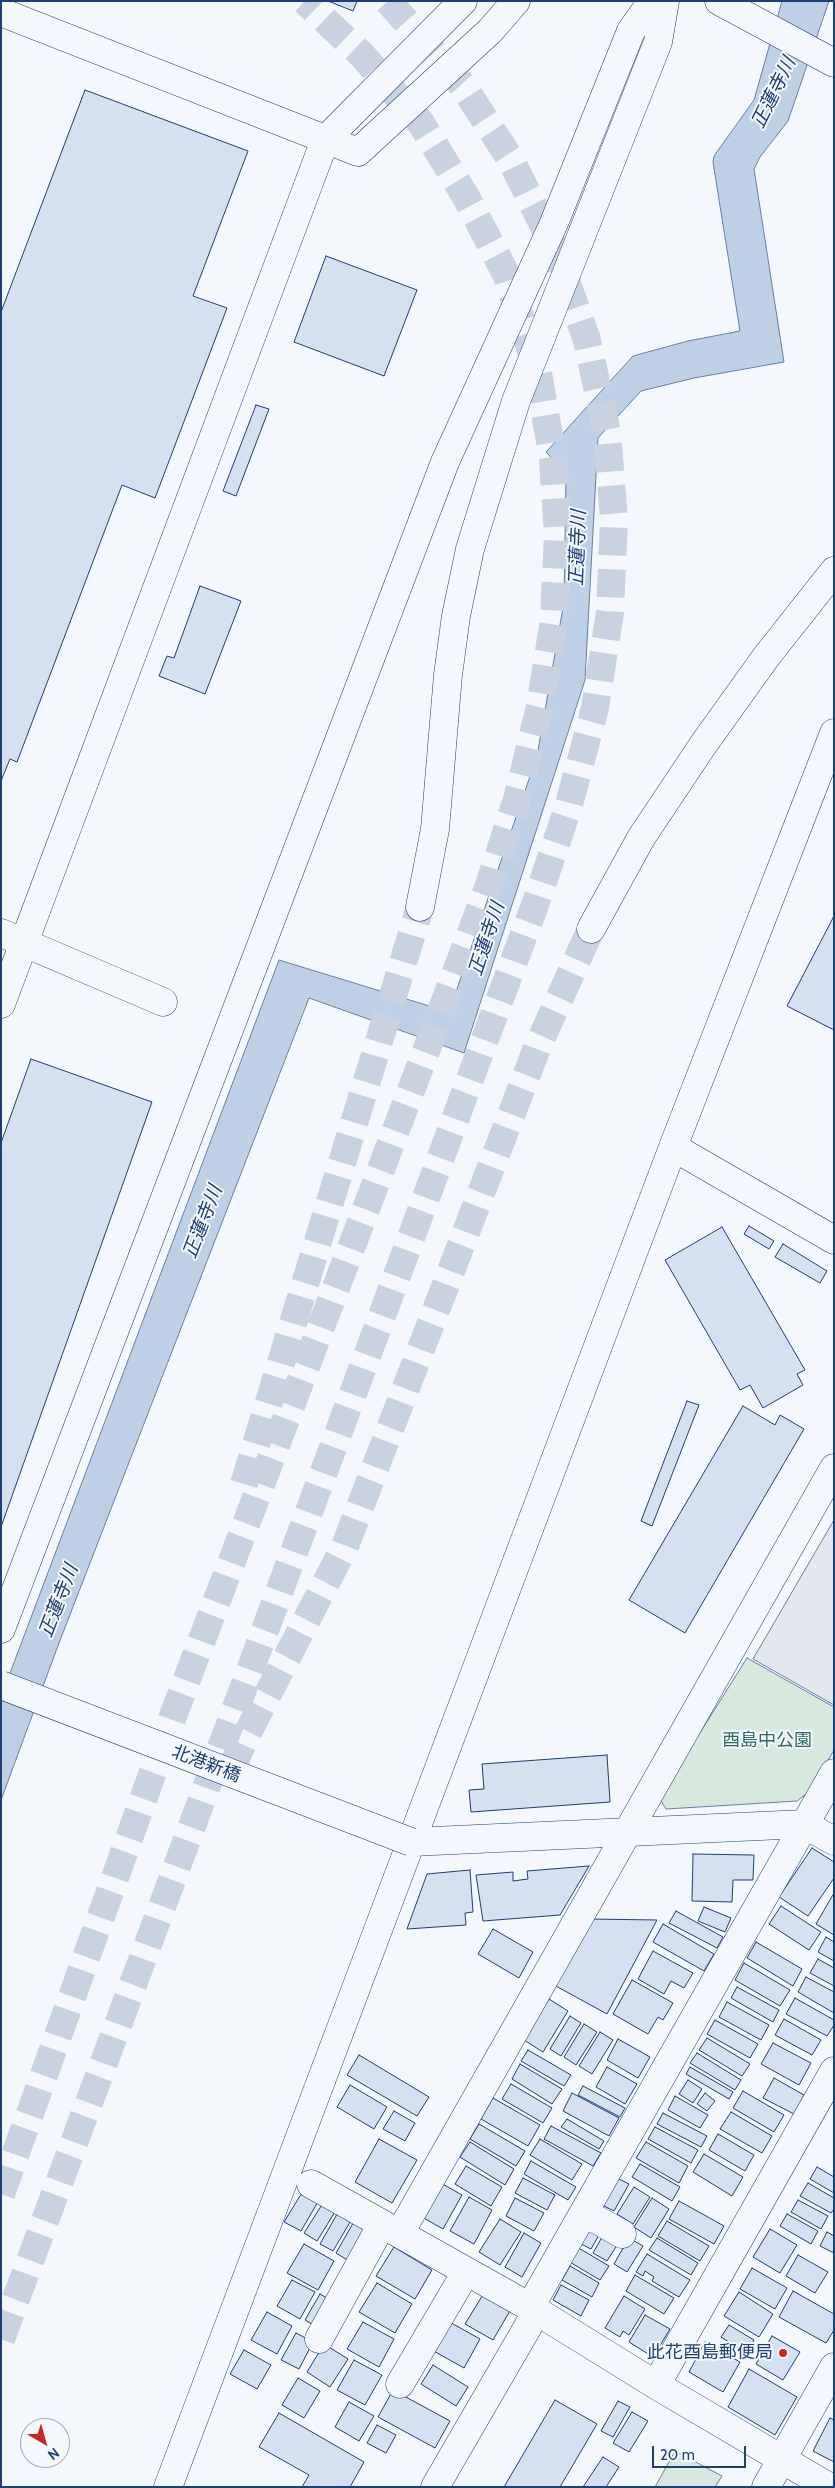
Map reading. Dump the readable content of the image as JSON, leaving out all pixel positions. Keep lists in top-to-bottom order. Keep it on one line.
{"streets":{"main road":["北港新橋"]},"water":["正蓮寺川"],"parks":["酉島中公園"],"places":["此花酉島郵便局"],"scale_bar":"20 m","north":"bottom right"}
